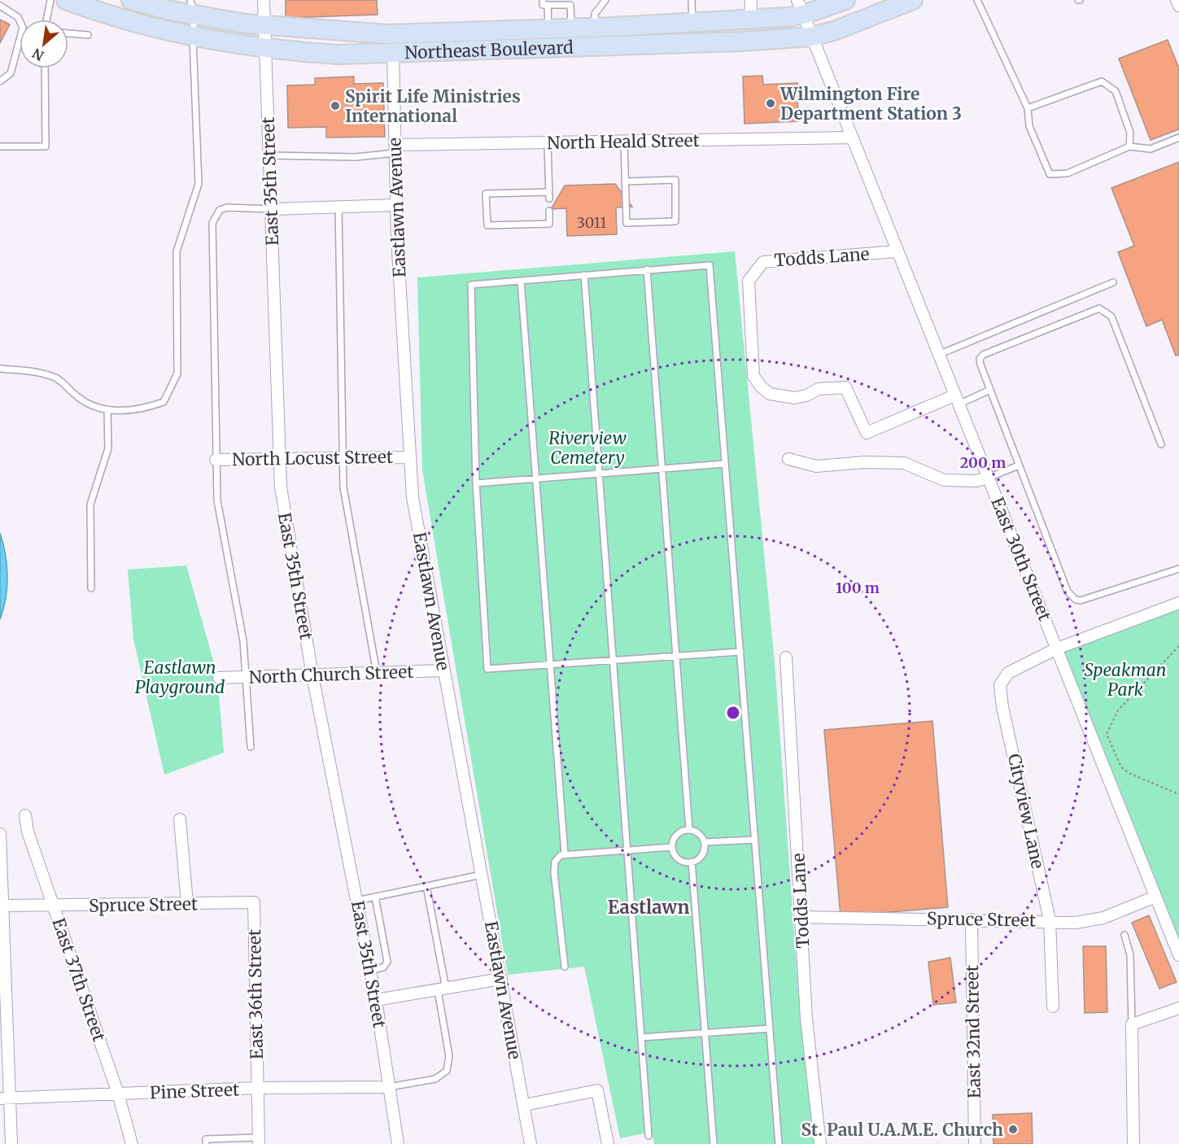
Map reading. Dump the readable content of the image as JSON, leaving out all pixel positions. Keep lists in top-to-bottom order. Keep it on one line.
{"streets":{"main road":["Northeast Boulevard"],"street":["North Heald Street","East 35th Street","Eastlawn Avenue","Todds Lane","North Locust Street","East 30th Street","North Church Street","Cityview Lane","Spruce Street","East 37th Street","East 36th Street","East 32nd Street","Pine Street"]},"crossings":[["Northeast Boulevard","Eastlawn Avenue"],["Northeast Boulevard","East 30th Street"],["North Heald Street","Eastlawn Avenue"],["North Heald Street","East 30th Street"],["East 35th Street","North Locust Street"],["East 35th Street","North Church Street"],["East 35th Street","Pine Street"],["Eastlawn Avenue","North Locust Street"],["Eastlawn Avenue","North Church Street"],["Todds Lane","East 30th Street"],["Todds Lane","Spruce Street"],["East 30th Street","Cityview Lane"],["East 30th Street","Spruce Street"],["Cityview Lane","Spruce Street"],["Spruce Street","East 37th Street"],["Spruce Street","East 36th Street"],["Spruce Street","East 32nd Street"],["East 37th Street","Pine Street"],["East 36th Street","Pine Street"]],"districts":["Eastlawn"],"parks":["Riverview Cemetery","Eastlawn Playground","Speakman Park"],"places":["Wilmington Fire Department Station 3","Spirit Life Ministries International","St. Paul U.A.M.E. Church"],"house_numbers":["3011"],"north":"bottom left","rings":["200 m","100 m"]}
